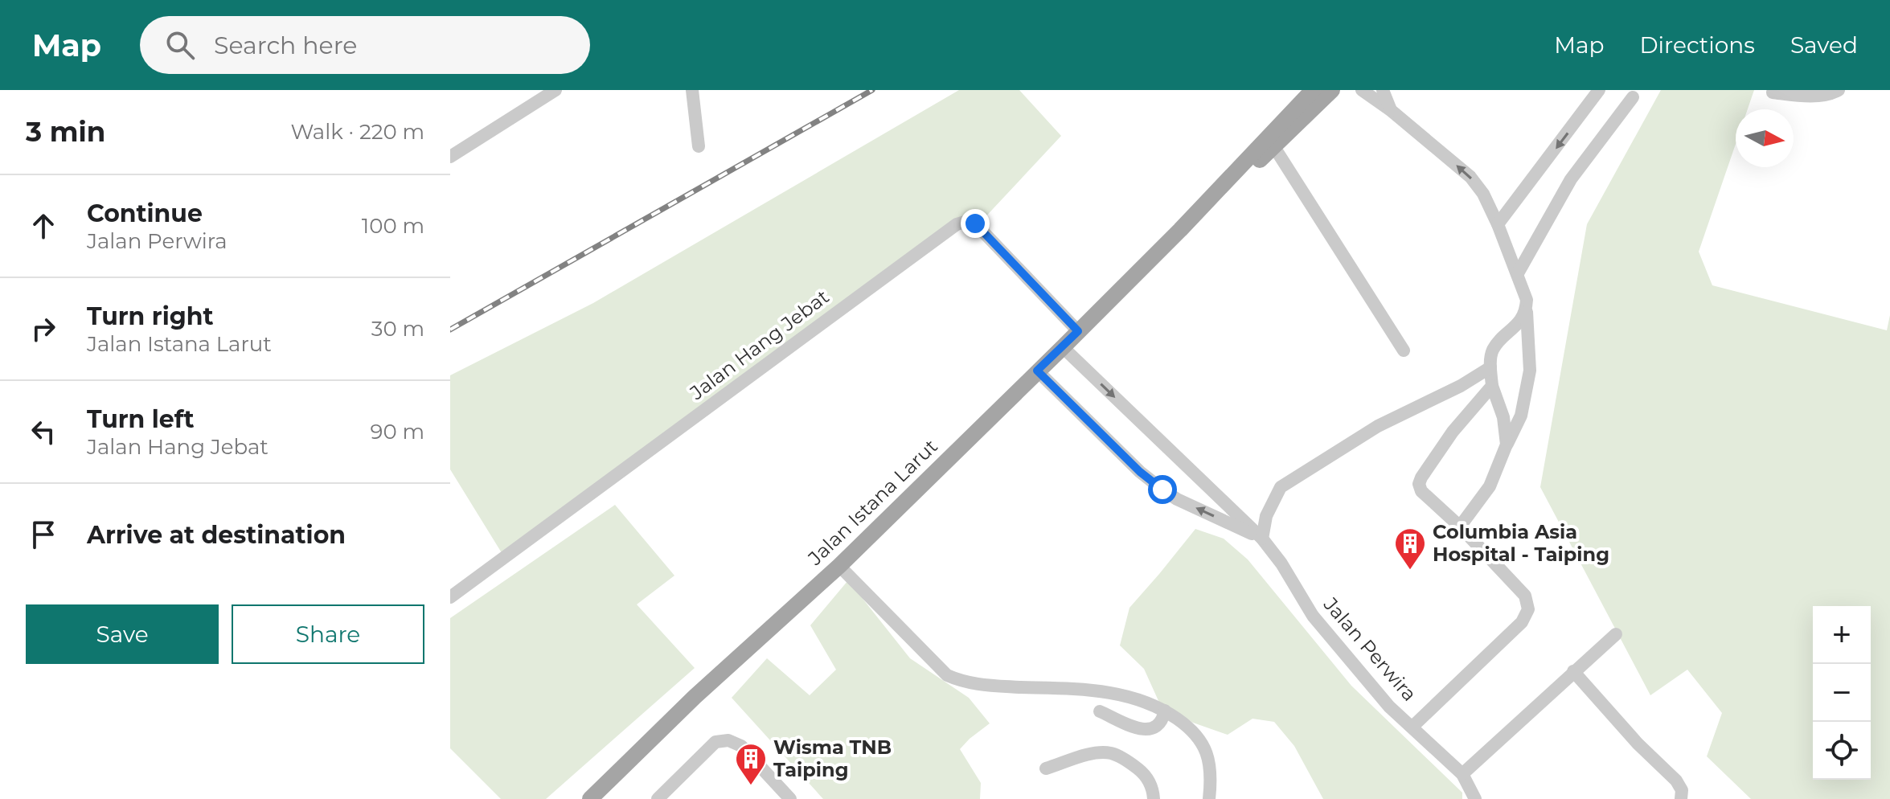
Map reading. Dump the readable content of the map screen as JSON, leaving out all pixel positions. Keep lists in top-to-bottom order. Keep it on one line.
{"streets":{"main road":["Jalan Istana Larut"],"street":["Jalan Hang Jebat","Jalan Perwira"]},"crossings":[["Jalan Hang Jebat","Jalan Istana Larut"],["Jalan Istana Larut","Jalan Perwira"]],"places":{"building":["Columbia Asia Hospital - Taiping","Wisma TNB Taiping"]},"north":"right","page":{"header":"Map","search":"Search here","nav":["Map","Directions","Saved"],"heading":["3 min","Walk · 220 m"],"list":[["Continue","Jalan Perwira","100 m"],["Turn right","Jalan Istana Larut","30 m"],["Turn left","Jalan Hang Jebat","90 m"],"Arrive at destination"],"buttons":["Save","Share"],"map_buttons":["+","−"]}}
